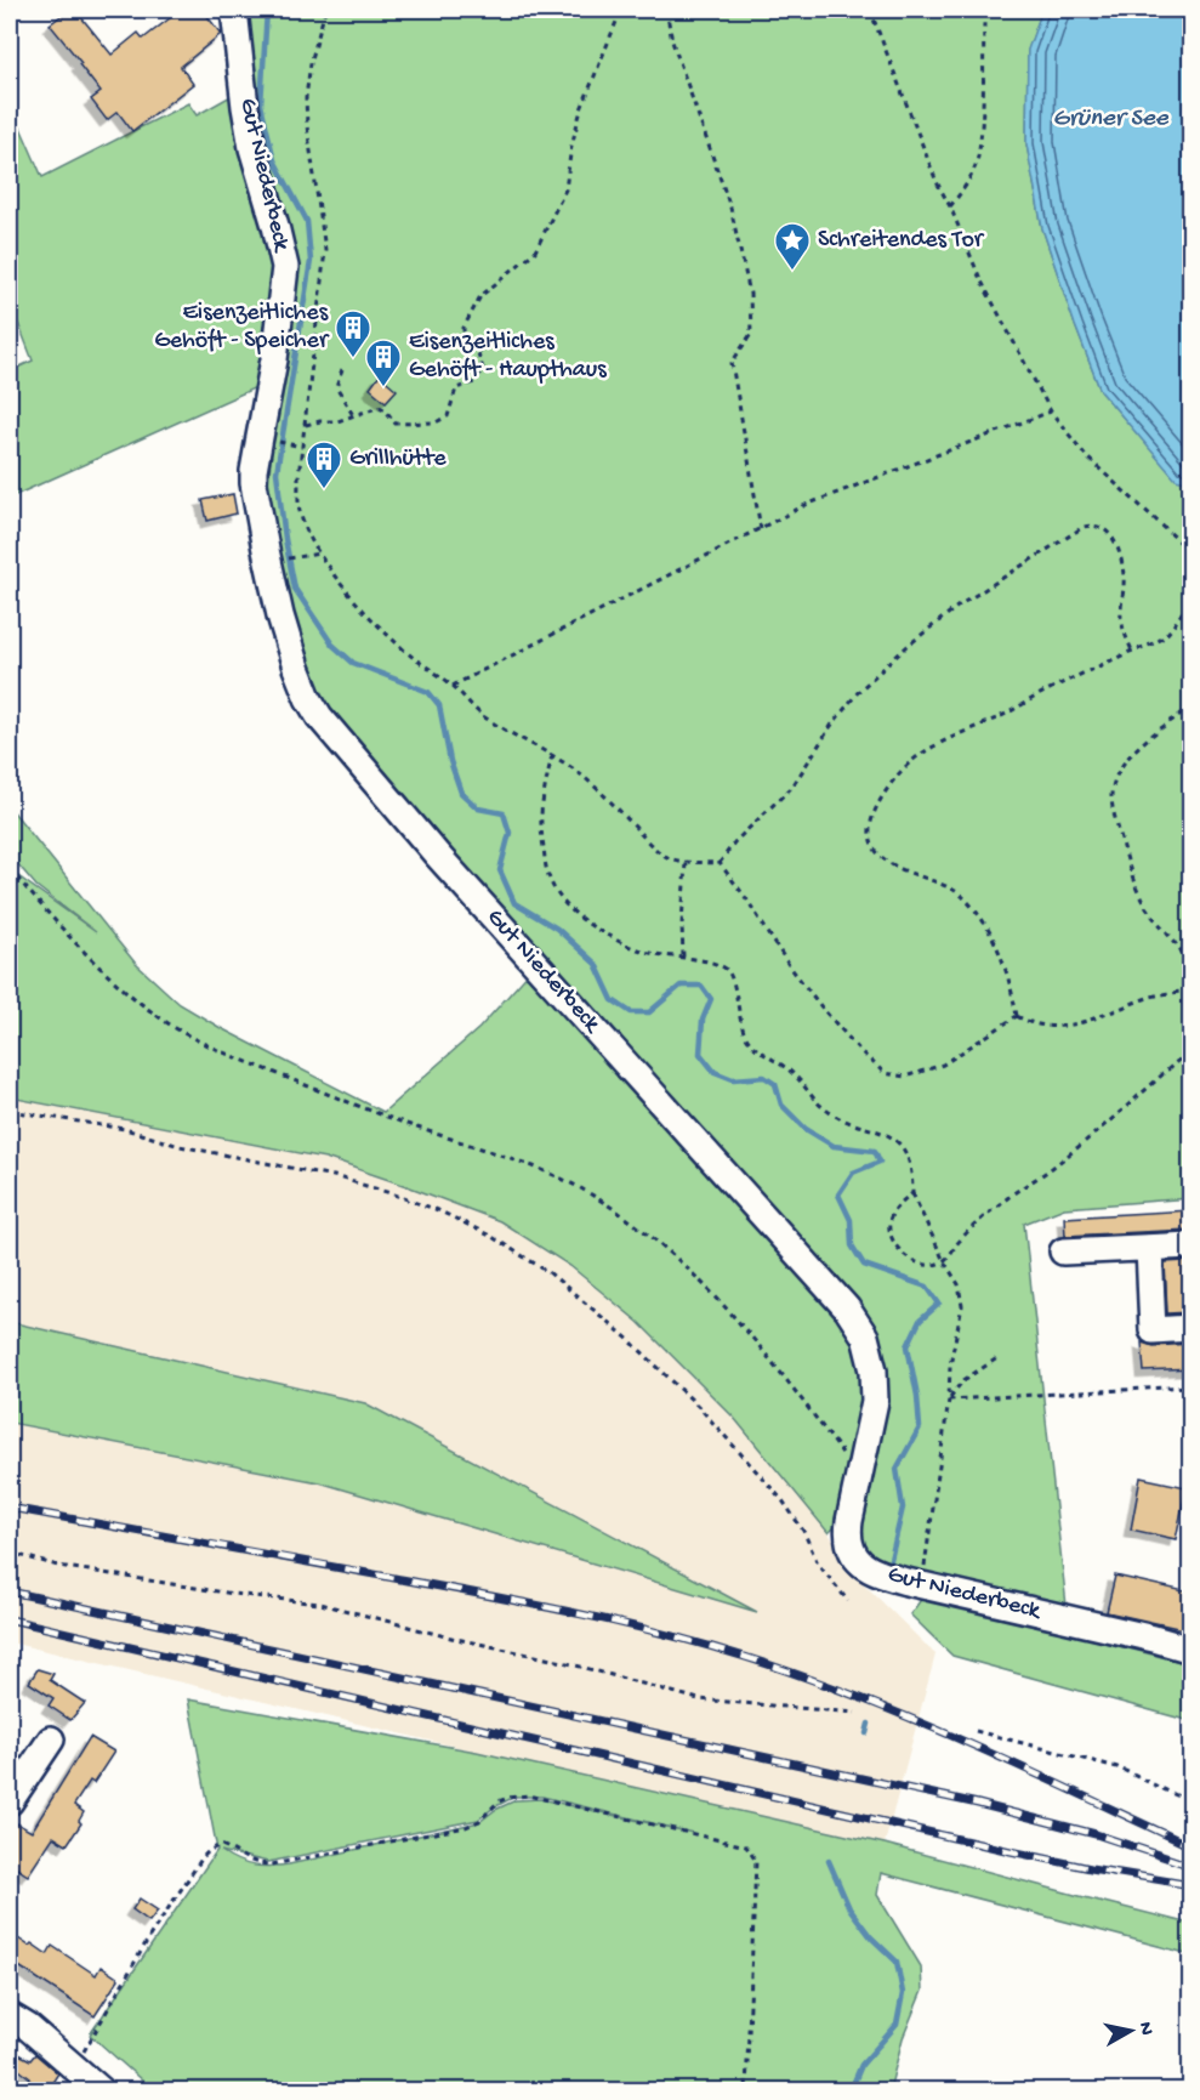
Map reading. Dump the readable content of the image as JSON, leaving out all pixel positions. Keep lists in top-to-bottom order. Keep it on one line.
{"streets":{"street":["Gut Niederbeck"]},"water":["Grüner See"],"places":{"place":["Schreitendes Tor"],"building":["Eisenzeitliches Gehöft - Speicher","Eisenzeitliches Gehöft - Haupthaus","Grillhütte"]},"north":"right"}
